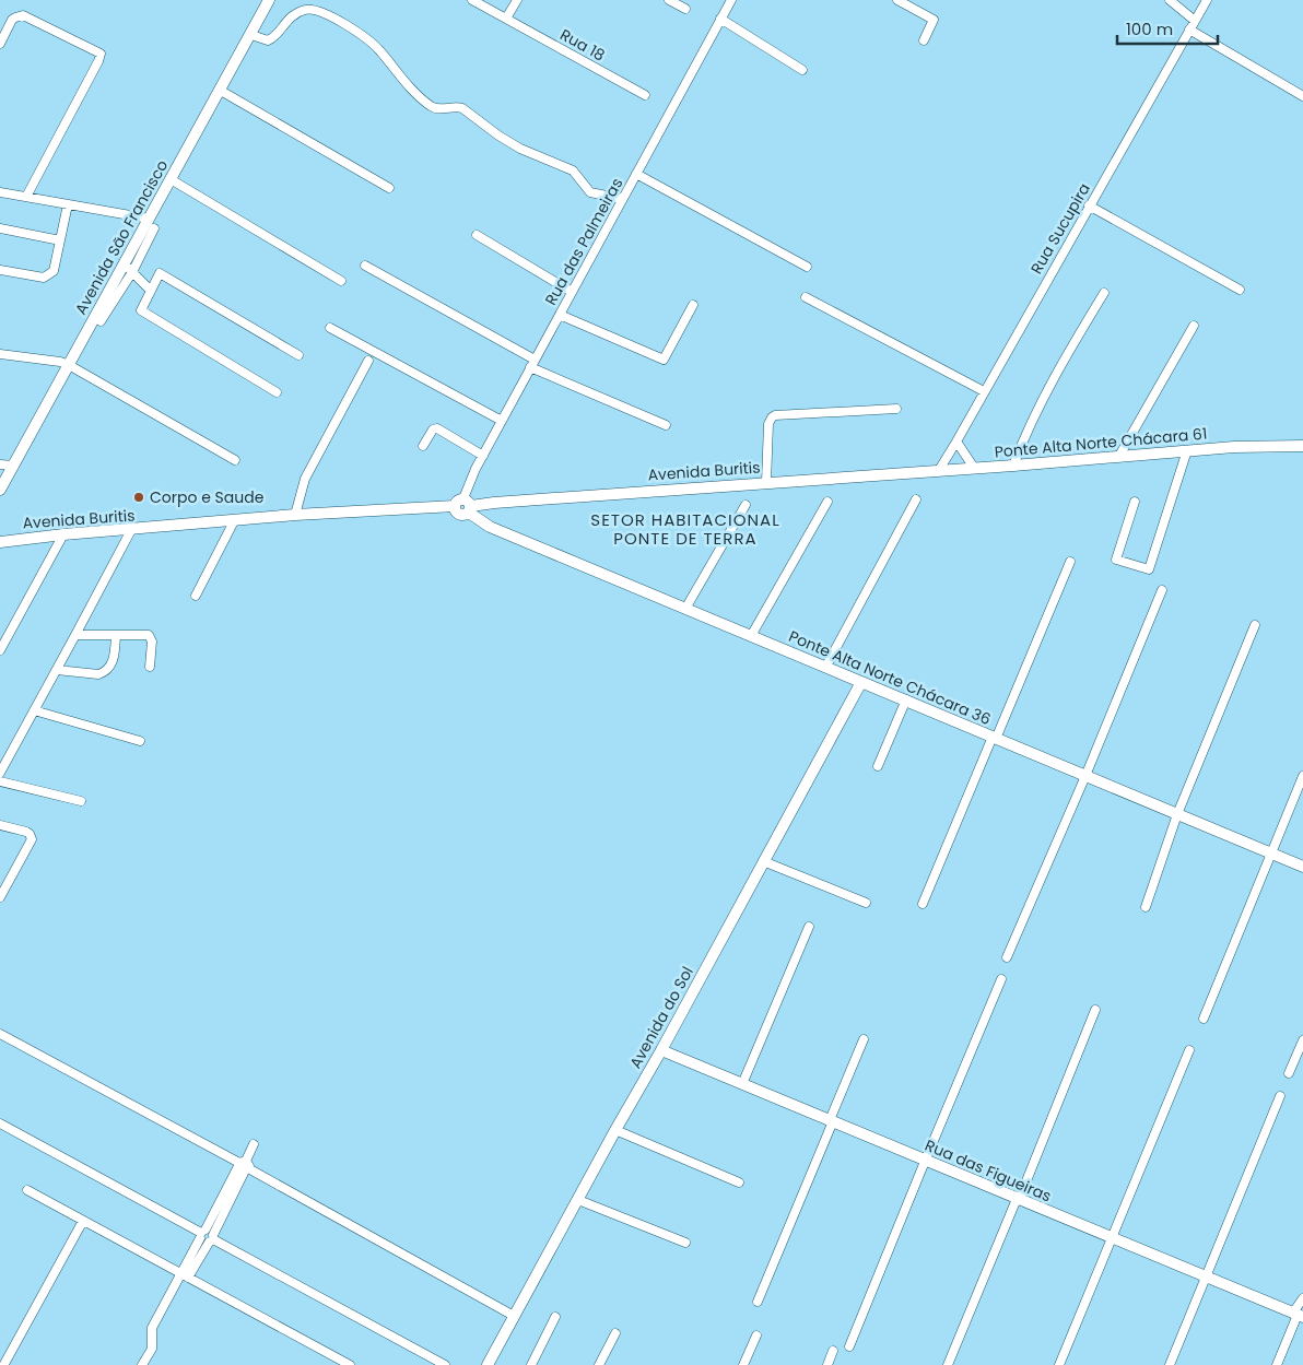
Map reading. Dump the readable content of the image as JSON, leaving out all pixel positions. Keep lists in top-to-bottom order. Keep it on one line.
{"streets":{"street":["Rua 18","Rua Sucupira","Avenida São Francisco","Rua das Palmeiras","Ponte Alta Norte Chácara 61","Avenida Buritis","Ponte Alta Norte Chácara 36","Avenida do Sol","Rua das Figueiras"]},"crossings":[["Rua Sucupira","Ponte Alta Norte Chácara 61"],["Rua Sucupira","Avenida Buritis"],["Rua das Palmeiras","Avenida Buritis"],["Rua das Palmeiras","Ponte Alta Norte Chácara 36"],["Ponte Alta Norte Chácara 61","Avenida Buritis"],["Avenida Buritis","Ponte Alta Norte Chácara 36"],["Ponte Alta Norte Chácara 36","Avenida do Sol"],["Avenida do Sol","Rua das Figueiras"]],"districts":["SETOR HABITACIONAL PONTE DE TERRA"],"places":["Corpo e Saude"],"scale_bar":"100 m"}
